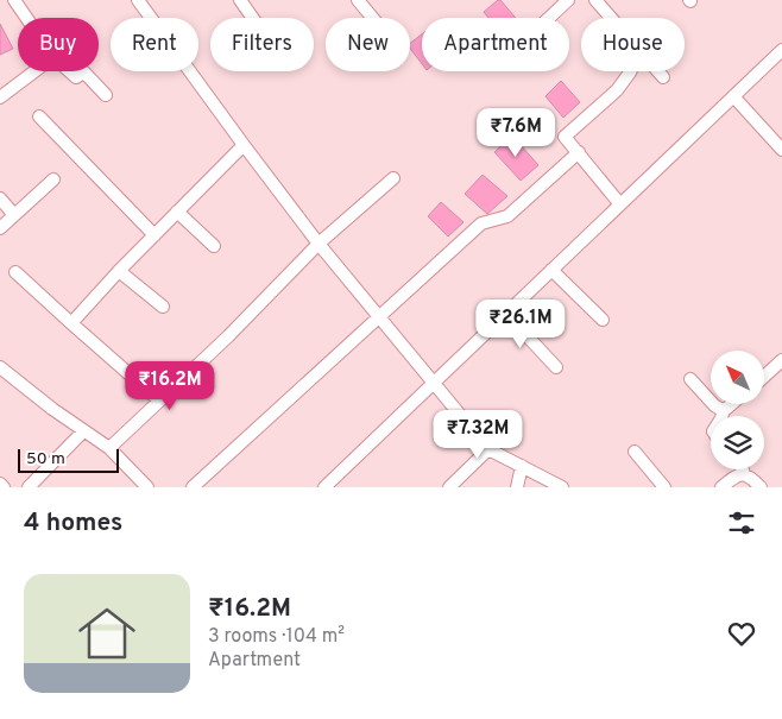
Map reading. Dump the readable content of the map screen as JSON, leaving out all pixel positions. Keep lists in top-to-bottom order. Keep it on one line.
{"scale_bar":"50 m","north":"top left","page":{"chip":["Buy","Rent","Filters","New","Apartment","House"],"price":["₹7.6M","₹26.1M","₹16.2M","₹7.32M"],"scale":"50 m","heading":"4 homes","list":[{"name":"₹16.2M","note":"3 rooms · 104 m² · Apartment"}]}}
